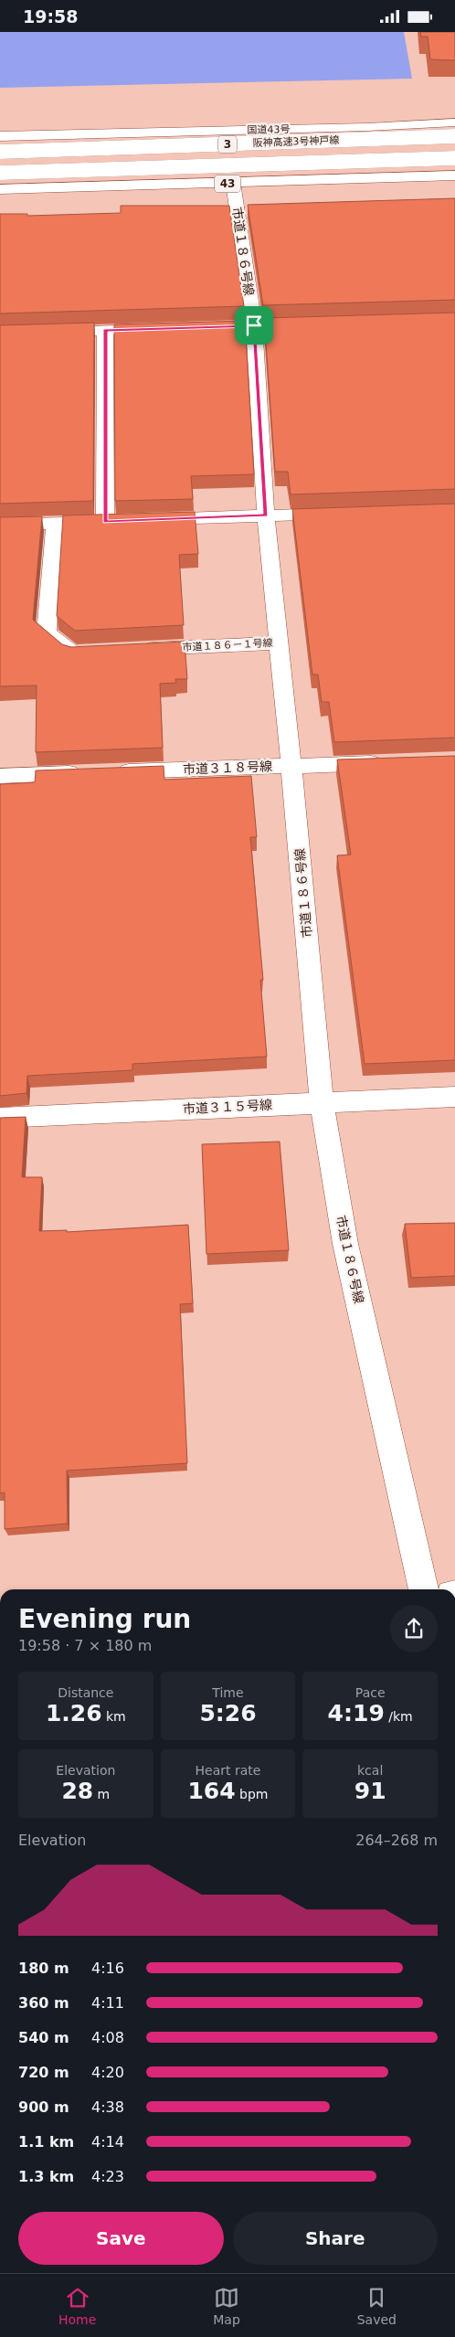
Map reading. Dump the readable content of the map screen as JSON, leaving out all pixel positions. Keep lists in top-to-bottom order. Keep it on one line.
{"streets":{"main road":["国道43号","阪神高速3号神戸線","3","43","市道１８６号線","市道１８６－１号線","市道３１８号線","市道３１５号線"]},"crossings":[["43","市道１８６号線"],["市道１８６号線","市道１８６－１号線"],["市道１８６号線","市道３１８号線"],["市道１８６号線","市道３１５号線"]],"page":{"status":"19:58","heading":["Evening run","19:58 · 7 × 180 m"],"stats":[["Distance","1.26 km"],["Time","5:26"],["Pace","4:19 /km"],["Elevation","28 m"],["Heart rate","164 bpm"],["kcal","91"]],"chart":["Elevation","264–268 m"],"list":[{"name":"180 m","note":"4:16"},{"name":"360 m","note":"4:11"},{"name":"540 m","note":"4:08"},{"name":"720 m","note":"4:20"},{"name":"900 m","note":"4:38"},{"name":"1.1 km","note":"4:14"},{"name":"1.3 km","note":"4:23"}],"buttons":["Save","Share"],"tabs":["Home","Map","Saved"]}}
